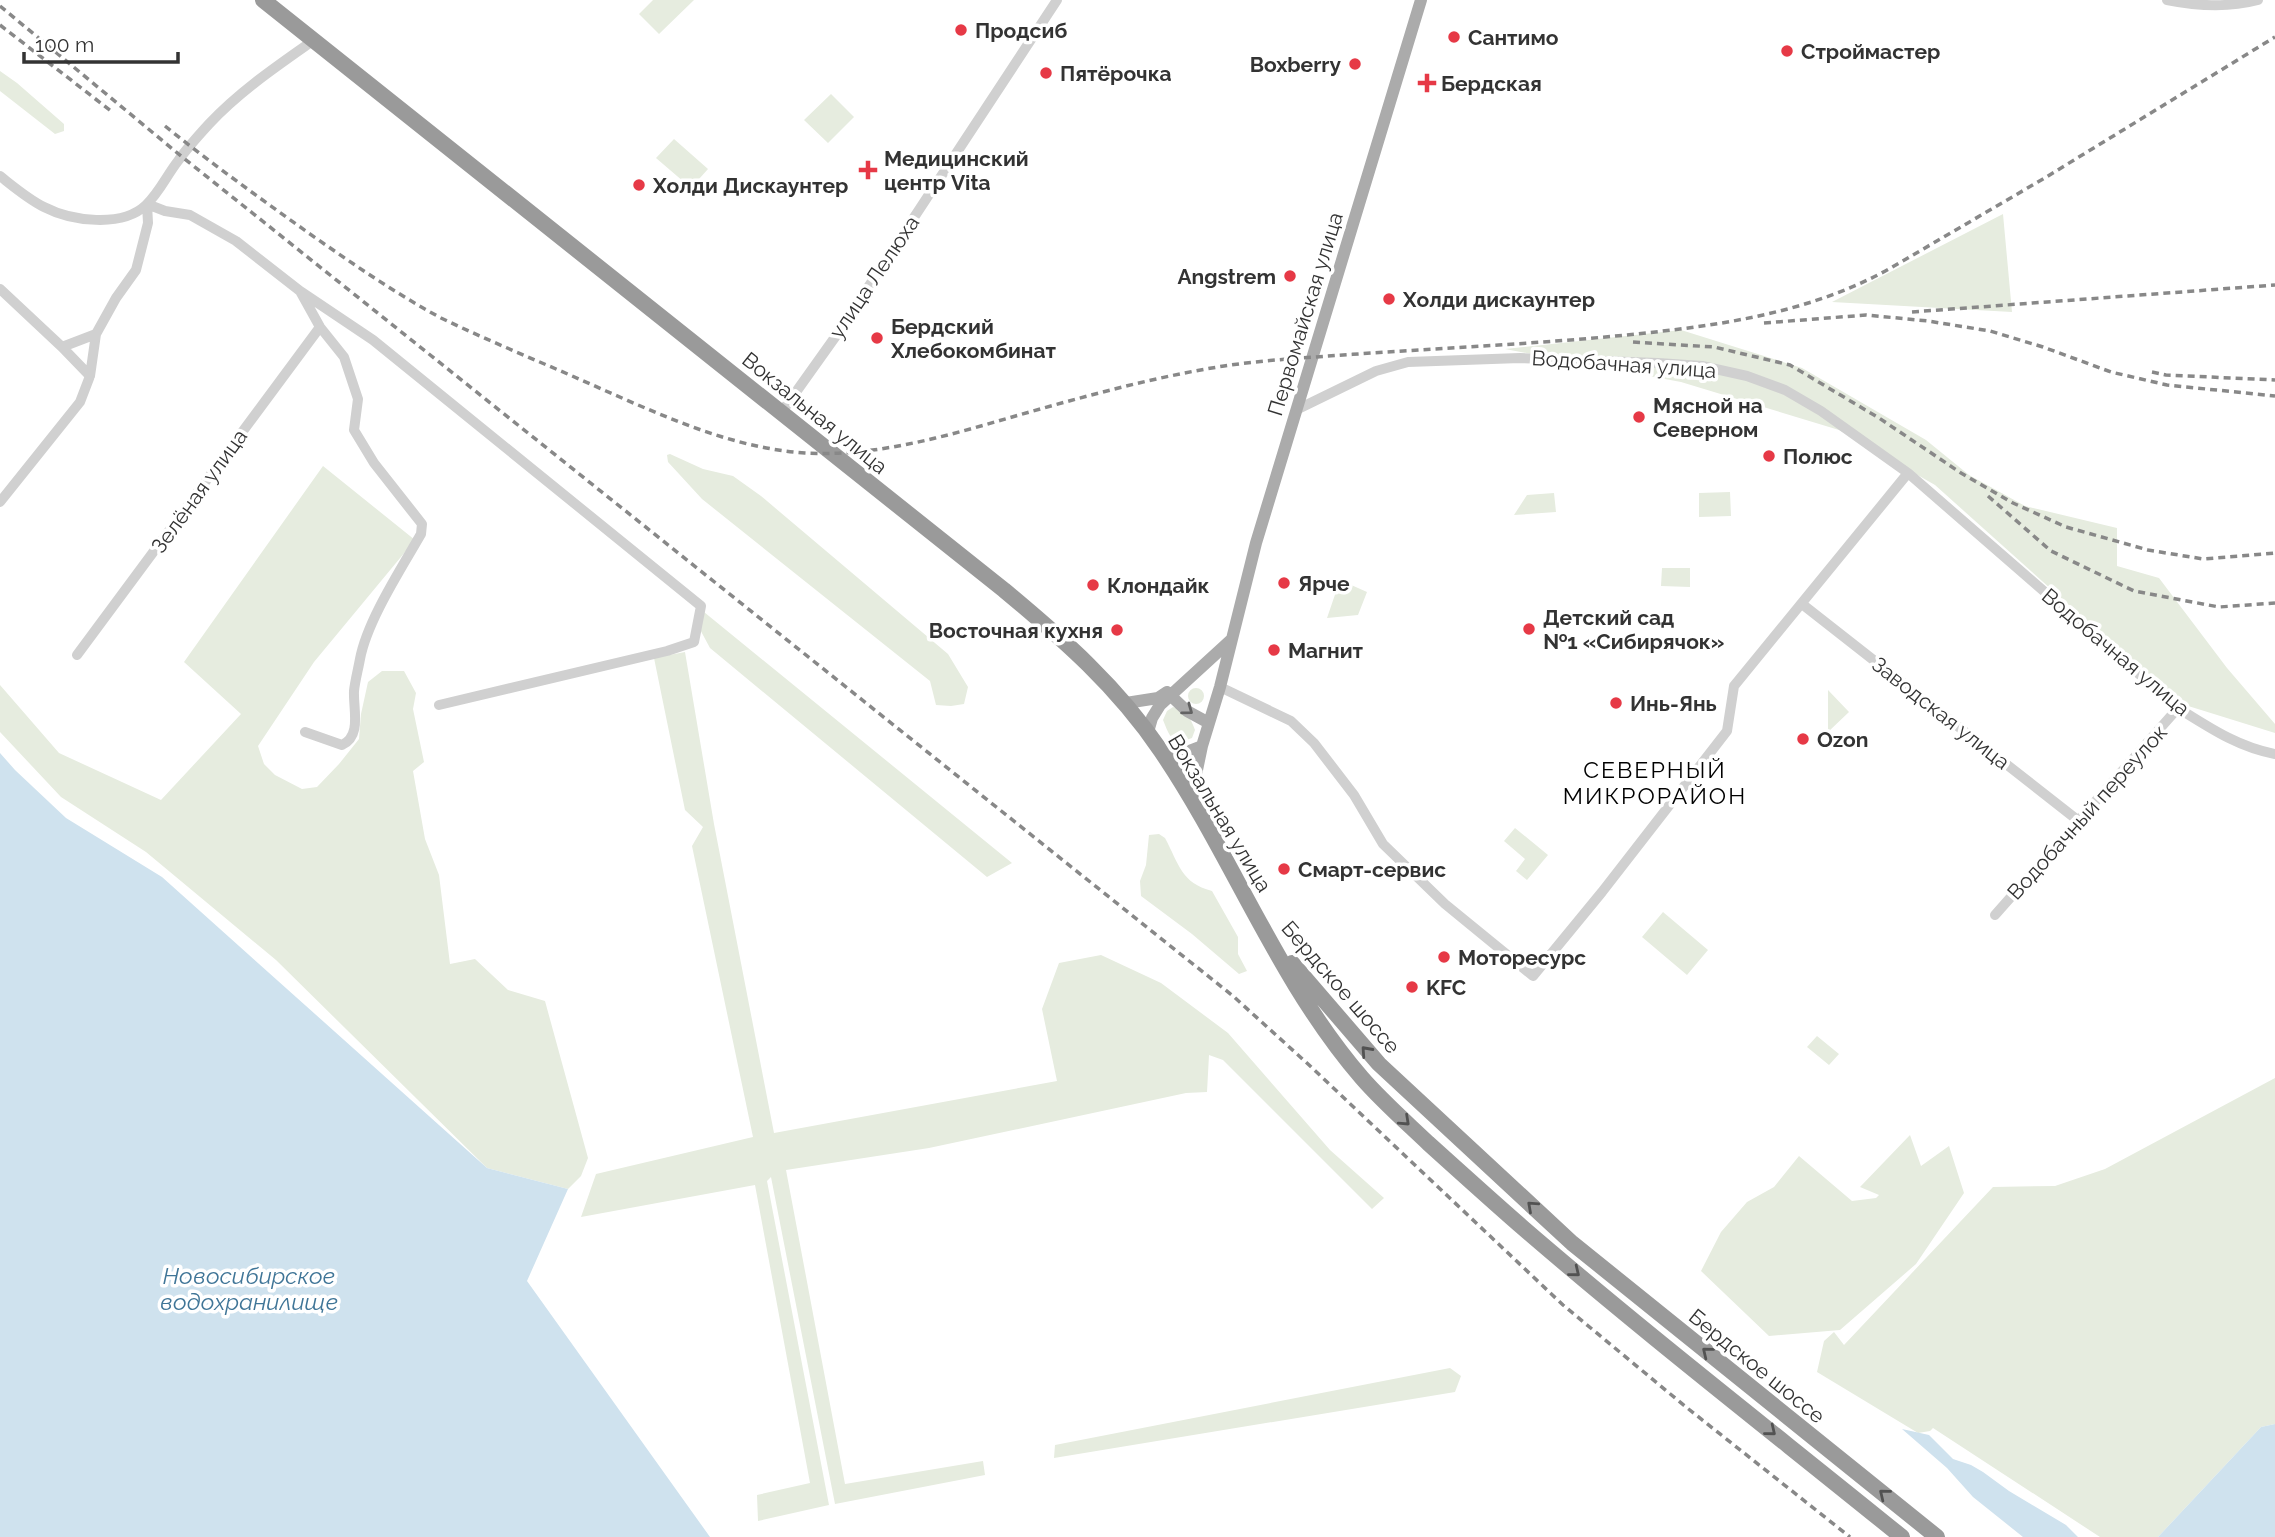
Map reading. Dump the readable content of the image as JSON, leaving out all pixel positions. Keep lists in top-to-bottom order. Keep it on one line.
{"streets":{"highway":["Вокзальная улица","Бердское шоссе"],"main road":["Первомайская улица"],"street":["улица Лелюха","Водобачная улица","Зелёная улица","Заводская улица","Водобачный переулок"]},"crossings":[["улица Лелюха","Вокзальная улица"],["Первомайская улица","Водобачная улица"],["Первомайская улица","Вокзальная улица"],["Водобачная улица","Водобачный переулок"],["Вокзальная улица","Бердское шоссе"],["Заводская улица","Водобачный переулок"]],"districts":["СЕВЕРНЫЙ МИКРОРАЙОН"],"water":["Новосибирское водохранилище"],"places":{"other":["Продсиб","Сантимо","Строймастер","Boxberry","Пятёрочка","Холди Дискаунтер","Angstrem","Холди дискаунтер","Бердский Хлебокомбинат","Мясной на Северном","Полюс","Ярче","Клондайк","Детский сад №1 «Сибирячок»","Восточная кухня","Магнит","Инь-Янь","Ozon","Смарт-сервис","Моторесурс","KFC"],"health":["Бердская","Медицинский центр Vita"]},"scale_bar":"100 m"}
